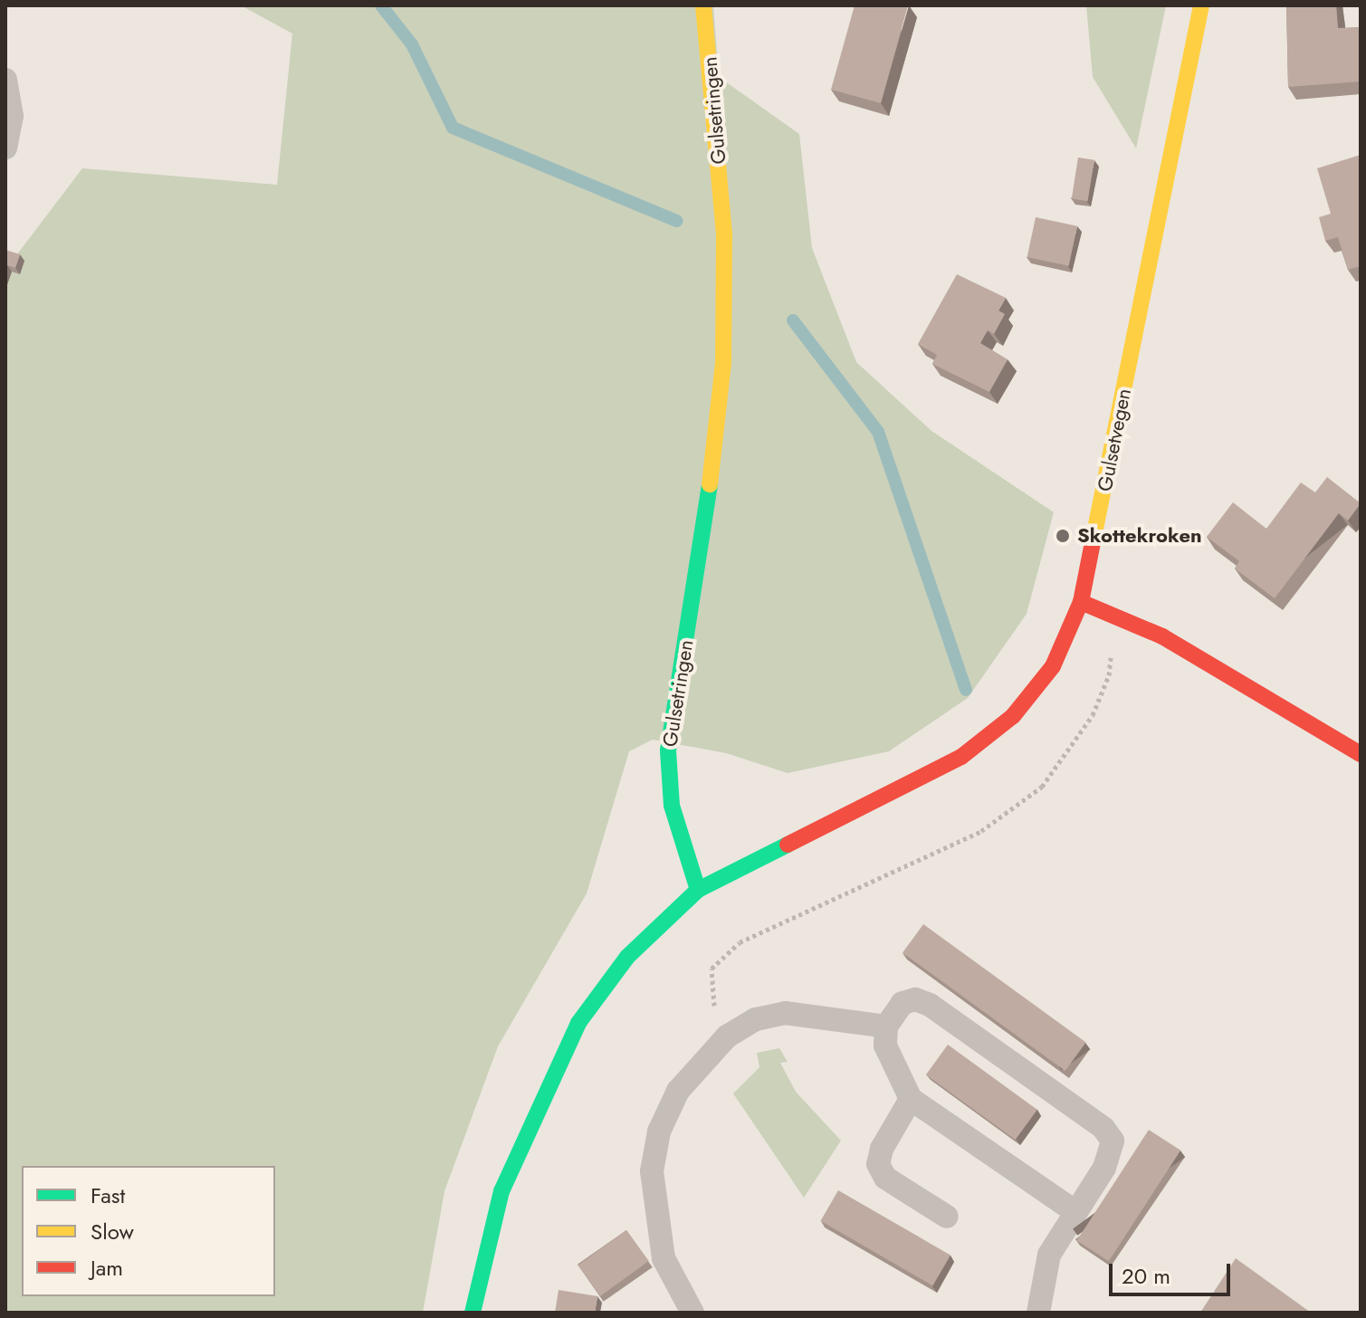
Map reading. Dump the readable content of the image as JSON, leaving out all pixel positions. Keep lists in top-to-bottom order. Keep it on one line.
{"streets":{"street":["Gulsetringen","Gulsetvegen"]},"crossings":[["Gulsetringen","Gulsetvegen"]],"places":["Skottekroken"],"legend":["Fast","Slow","Jam"],"scale_bar":"20 m"}
